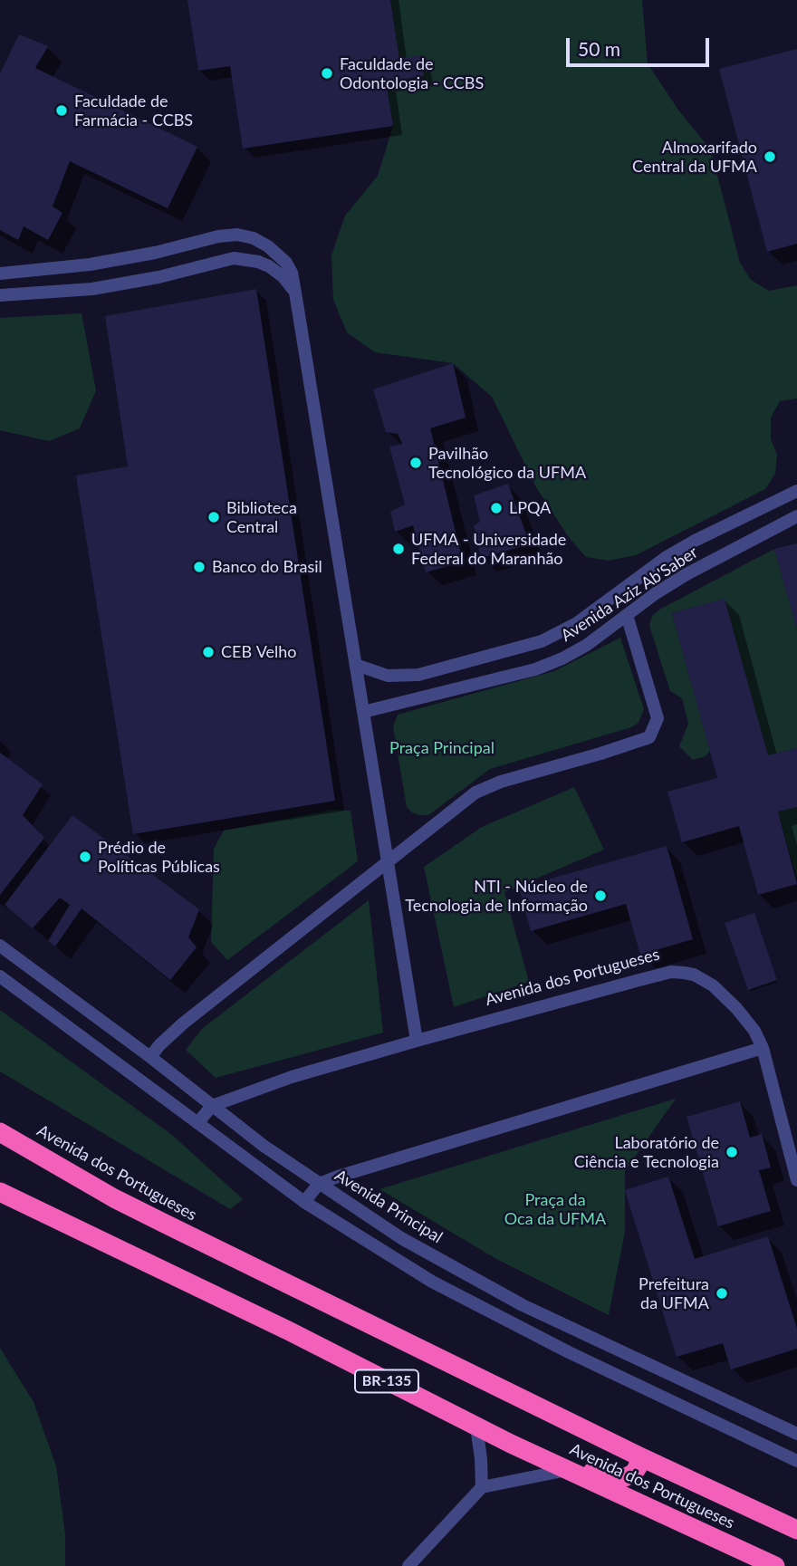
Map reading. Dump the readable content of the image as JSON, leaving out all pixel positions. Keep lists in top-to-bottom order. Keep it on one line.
{"streets":{"highway":["Avenida dos Portugueses","BR-135"],"street":["Avenida Aziz Ab'Saber","Avenida Principal"]},"crossings":[["Avenida dos Portugueses","Avenida Principal"]],"parks":["Praça Principal","Praça da Oca da UFMA"],"places":["Faculdade de Odontologia - CCBS","Faculdade de Farmácia - CCBS","Almoxarifado Central da UFMA","Pavilhão Tecnológico da UFMA","LPQA","Biblioteca Central","UFMA - Universidade Federal do Maranhão","Banco do Brasil","CEB Velho","Prédio de Políticas Públicas","NTI - Núcleo de Tecnologia de Informação","Laboratório de Ciência e Tecnologia","Prefeitura da UFMA"],"scale_bar":"50 m"}
